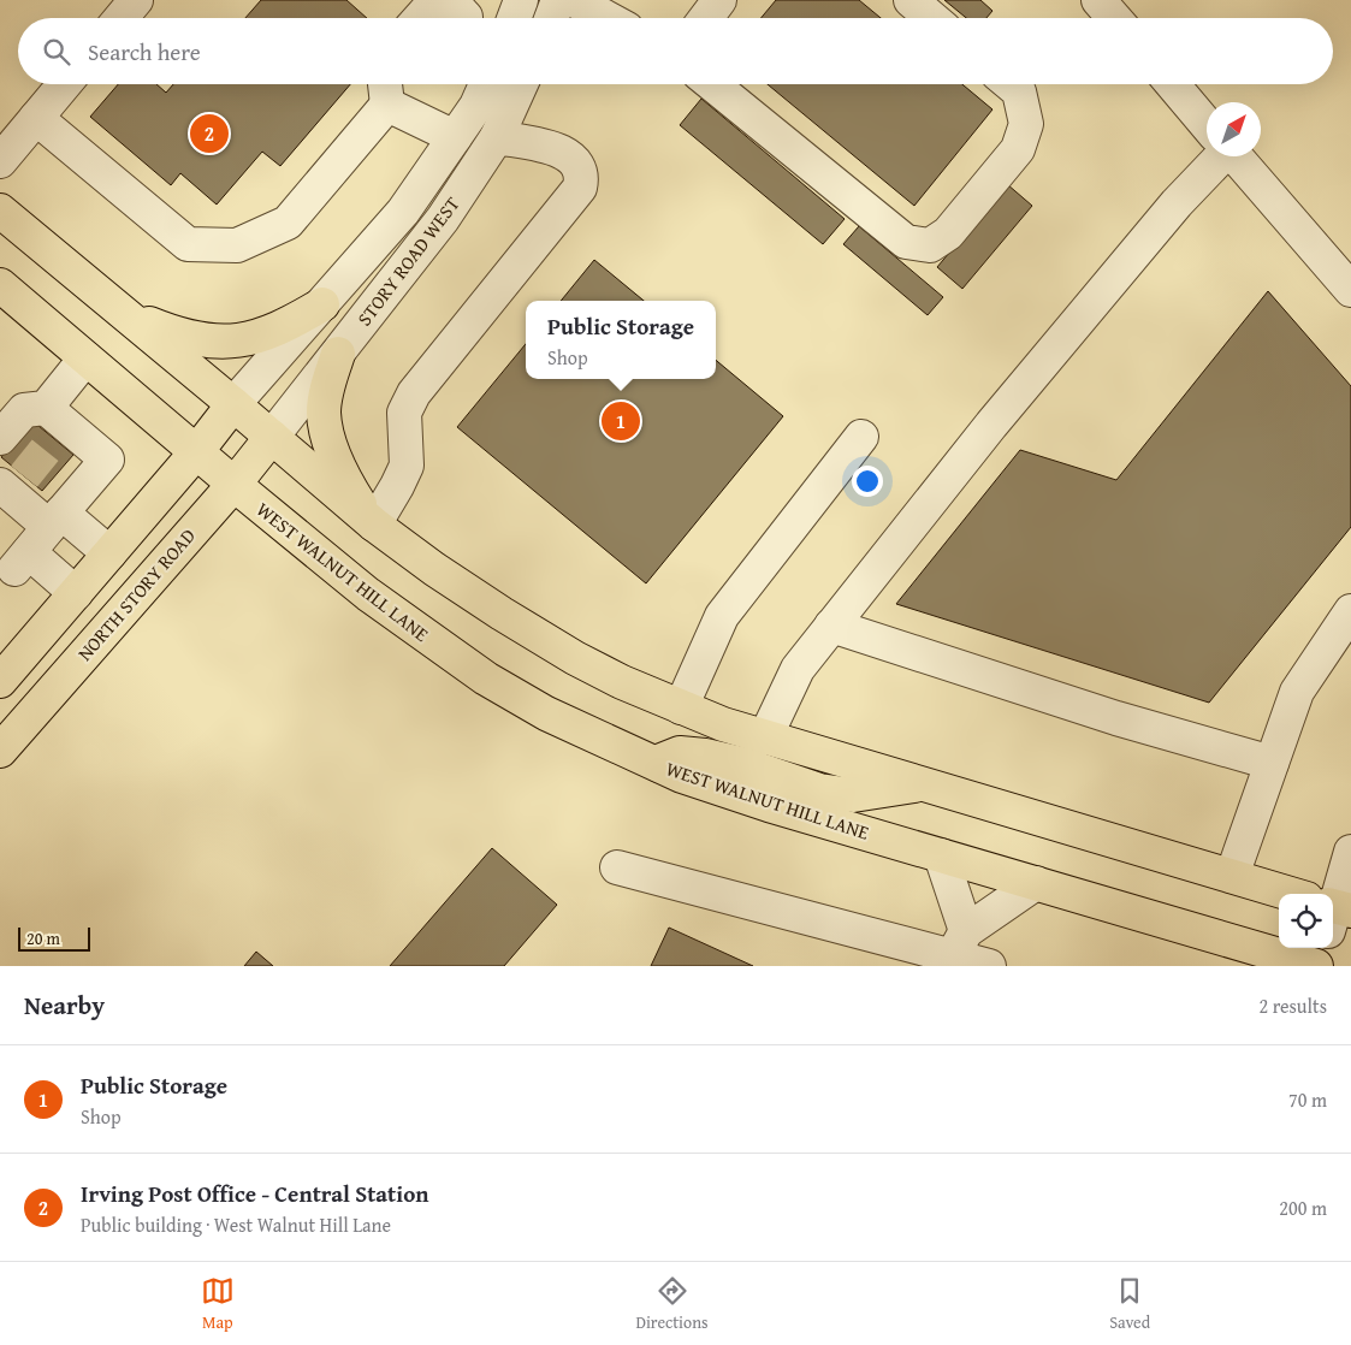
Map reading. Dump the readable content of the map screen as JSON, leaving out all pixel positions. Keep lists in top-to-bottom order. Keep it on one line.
{"streets":{"main road":["WEST WALNUT HILL LANE","NORTH STORY ROAD"],"street":["STORY ROAD WEST"]},"crossings":[["STORY ROAD WEST","NORTH STORY ROAD"],["WEST WALNUT HILL LANE","NORTH STORY ROAD"]],"scale_bar":"20 m","north":"top right","page":{"search":"Search here","pins":["2","1"],"popup":["Public Storage","Shop"],"scale":"20 m","heading":["Nearby","2 results"],"list":[{"mark":"1","name":"Public Storage","note":"Shop","value":"70 m"},{"mark":"2","name":"Irving Post Office - Central Station","note":"Public building · West Walnut Hill Lane","value":"200 m"}],"nav":["Map","Directions","Saved"]}}
